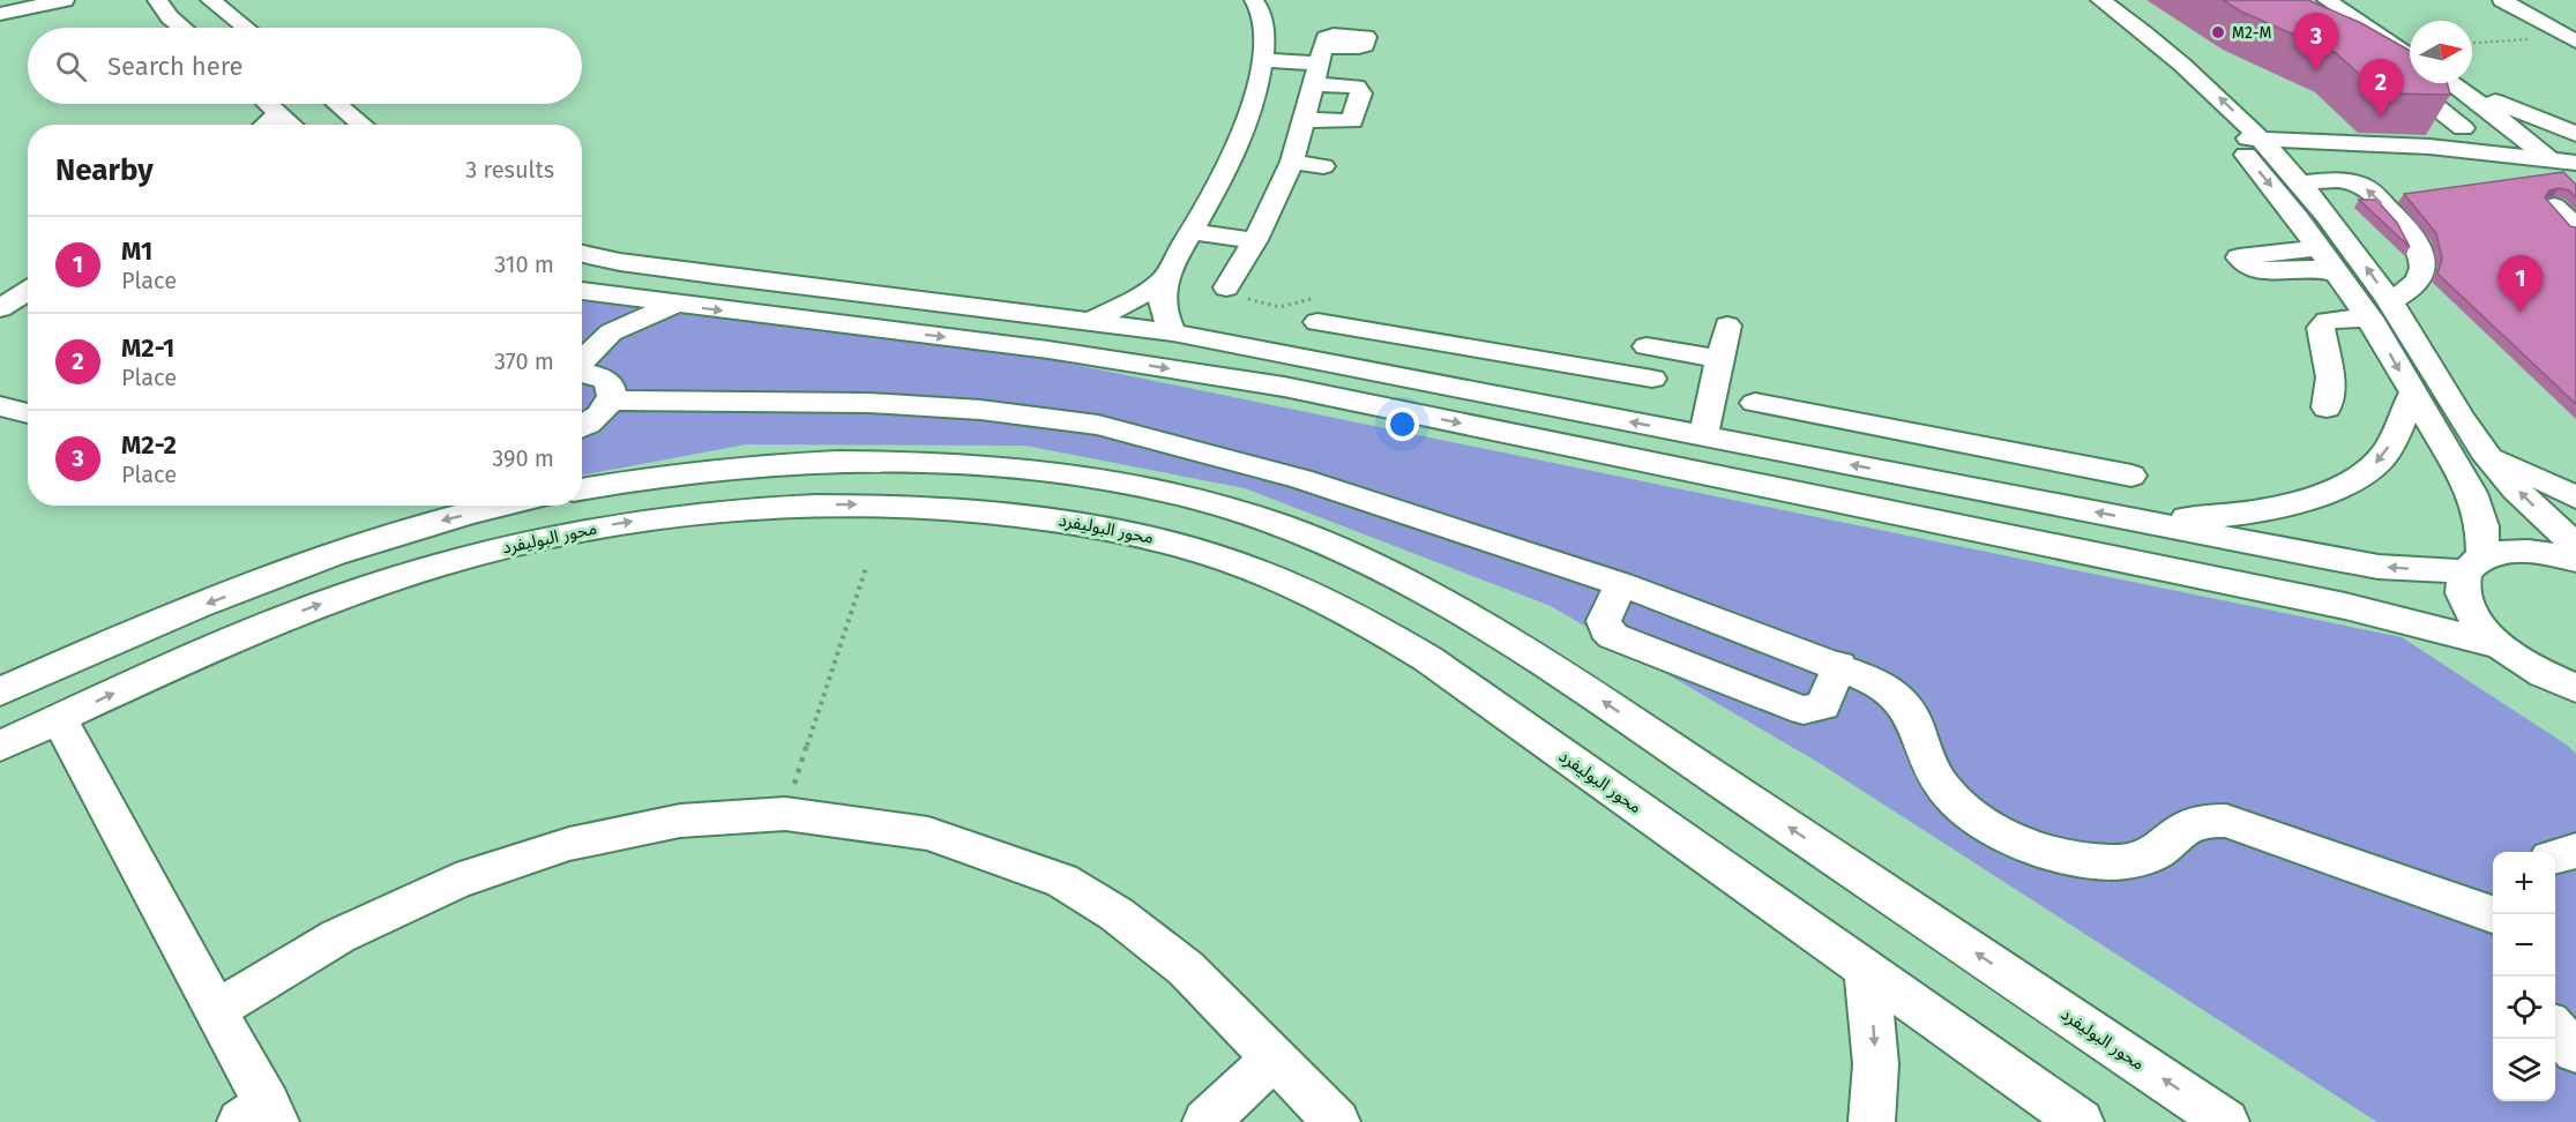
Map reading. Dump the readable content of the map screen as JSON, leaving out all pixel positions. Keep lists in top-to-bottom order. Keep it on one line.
{"streets":{"street":["محور البوليفرد"]},"places":["M2-M"],"north":"right","page":{"pins":["3","2","1"],"search":"Search here","heading":["Nearby","3 results"],"list":[{"mark":"1","name":"M1","note":"Place","value":"310 m"},{"mark":"2","name":"M2-1","note":"Place","value":"370 m"},{"mark":"3","name":"M2-2","note":"Place","value":"390 m"}],"map_buttons":["+","−"]}}
